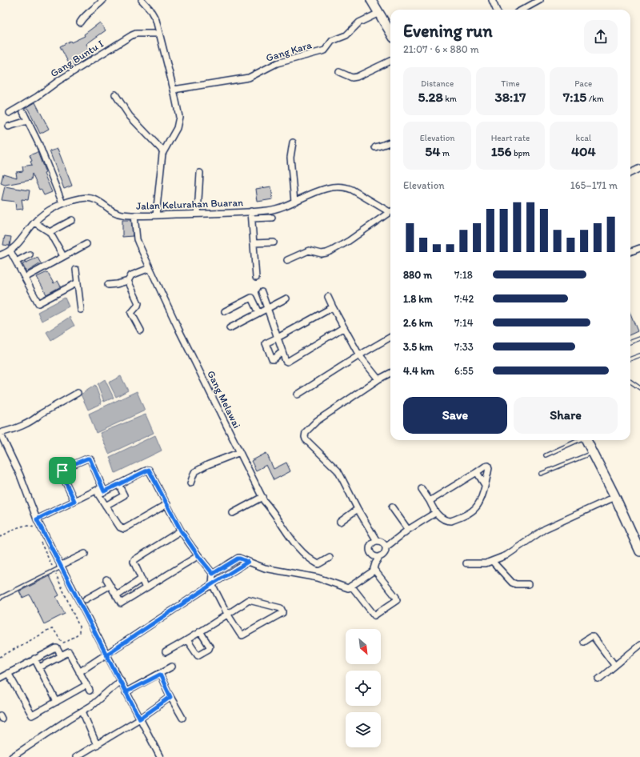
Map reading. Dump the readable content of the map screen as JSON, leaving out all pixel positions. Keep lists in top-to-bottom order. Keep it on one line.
{"streets":{"street":["Gang Kara","Gang Buntu I","Jalan Kelurahan Buaran","Gang Melawai"]},"crossings":[["Jalan Kelurahan Buaran","Gang Melawai"]],"north":"bottom right","page":{"heading":["Evening run","21:07 · 6 × 880 m"],"stats":[["Distance","5.28 km"],["Time","38:17"],["Pace","7:15 /km"],["Elevation","54 m"],["Heart rate","156 bpm"],["kcal","404"]],"chart":["Elevation","165–171 m"],"list":[{"name":"880 m","note":"7:18"},{"name":"1.8 km","note":"7:42"},{"name":"2.6 km","note":"7:14"},{"name":"3.5 km","note":"7:33"},{"name":"4.4 km","note":"6:55"}],"buttons":["Save","Share"]}}
